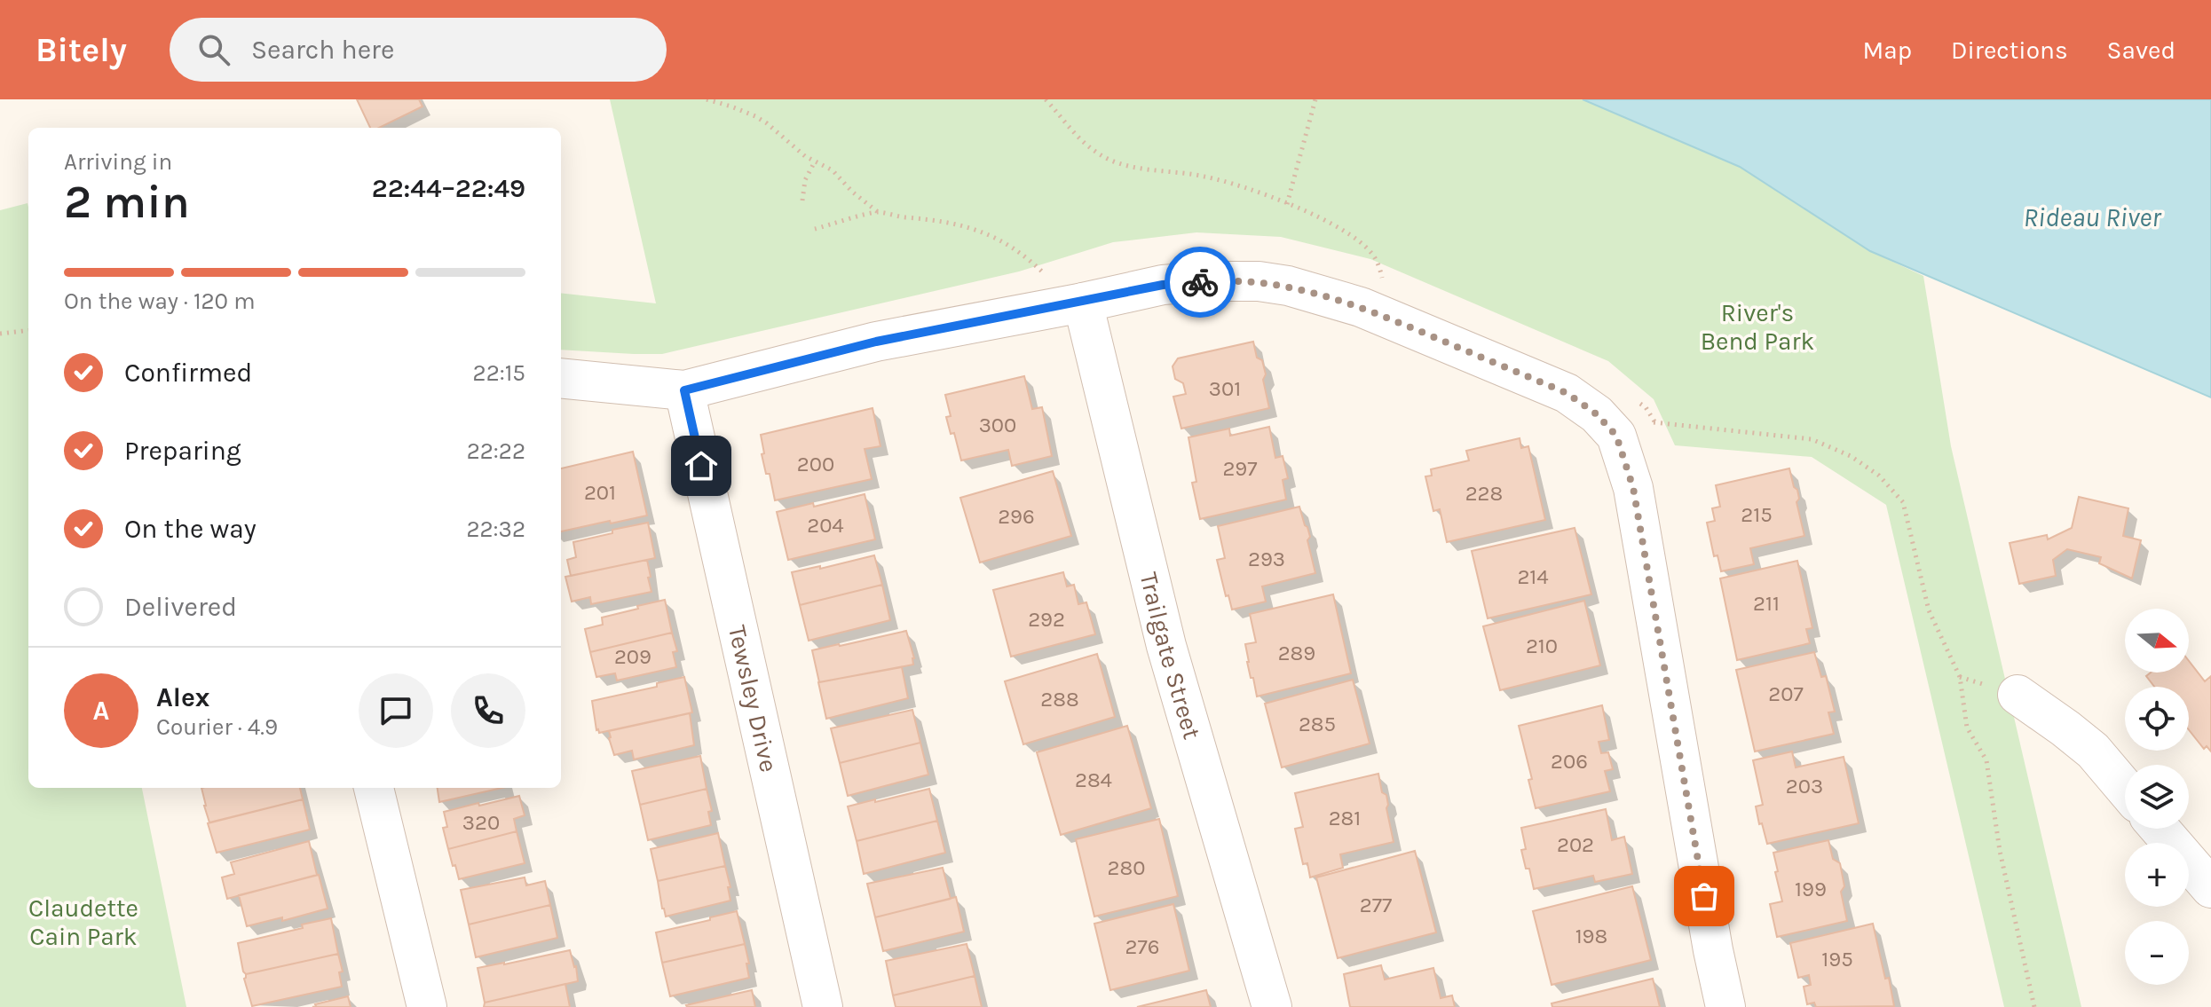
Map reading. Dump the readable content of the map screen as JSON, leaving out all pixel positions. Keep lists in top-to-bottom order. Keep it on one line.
{"streets":{"street":["Trailgate Street","Tewsley Drive"]},"water":["Rideau River"],"parks":["River's Bend Park","Claudette Cain Park"],"house_numbers":["301","300","200","297","201","228","215","296","204","293","214","211","292","210","289","209","207","288","285","206","284","203","281","320","202","280","199","277","198","276","195"],"north":"right","page":{"header":"Bitely","search":"Search here","nav":["Map","Directions","Saved"],"heading":["2 min","Arriving in","22:44–22:49"],"panel":["Alex","Courier · 4.9"],"bar":"On the way · 120 m","list":[["Confirmed","22:15"],["Preparing","22:22"],["On the way","22:32"],"Delivered"],"map_buttons":["+","−"],"round":"A"}}
